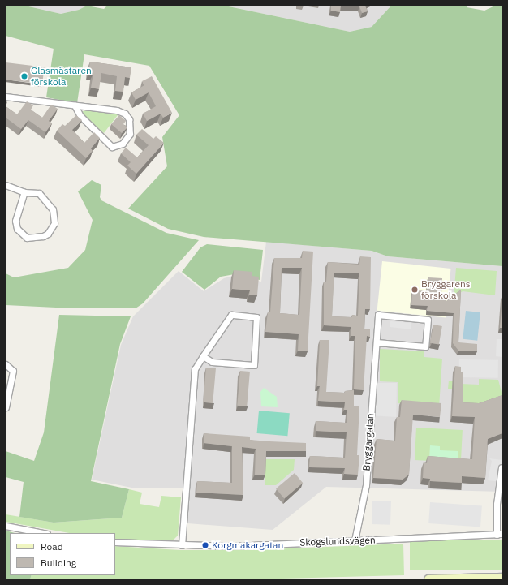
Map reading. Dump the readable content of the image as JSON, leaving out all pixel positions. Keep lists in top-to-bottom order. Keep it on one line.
{"streets":{"street":["Bryggargatan","Skogslundsvägen"]},"crossings":[["Bryggargatan","Skogslundsvägen"]],"places":["Glasmästaren förskola","Bryggarens förskola","Korgmakargatan"],"legend":["Road","Building"]}
